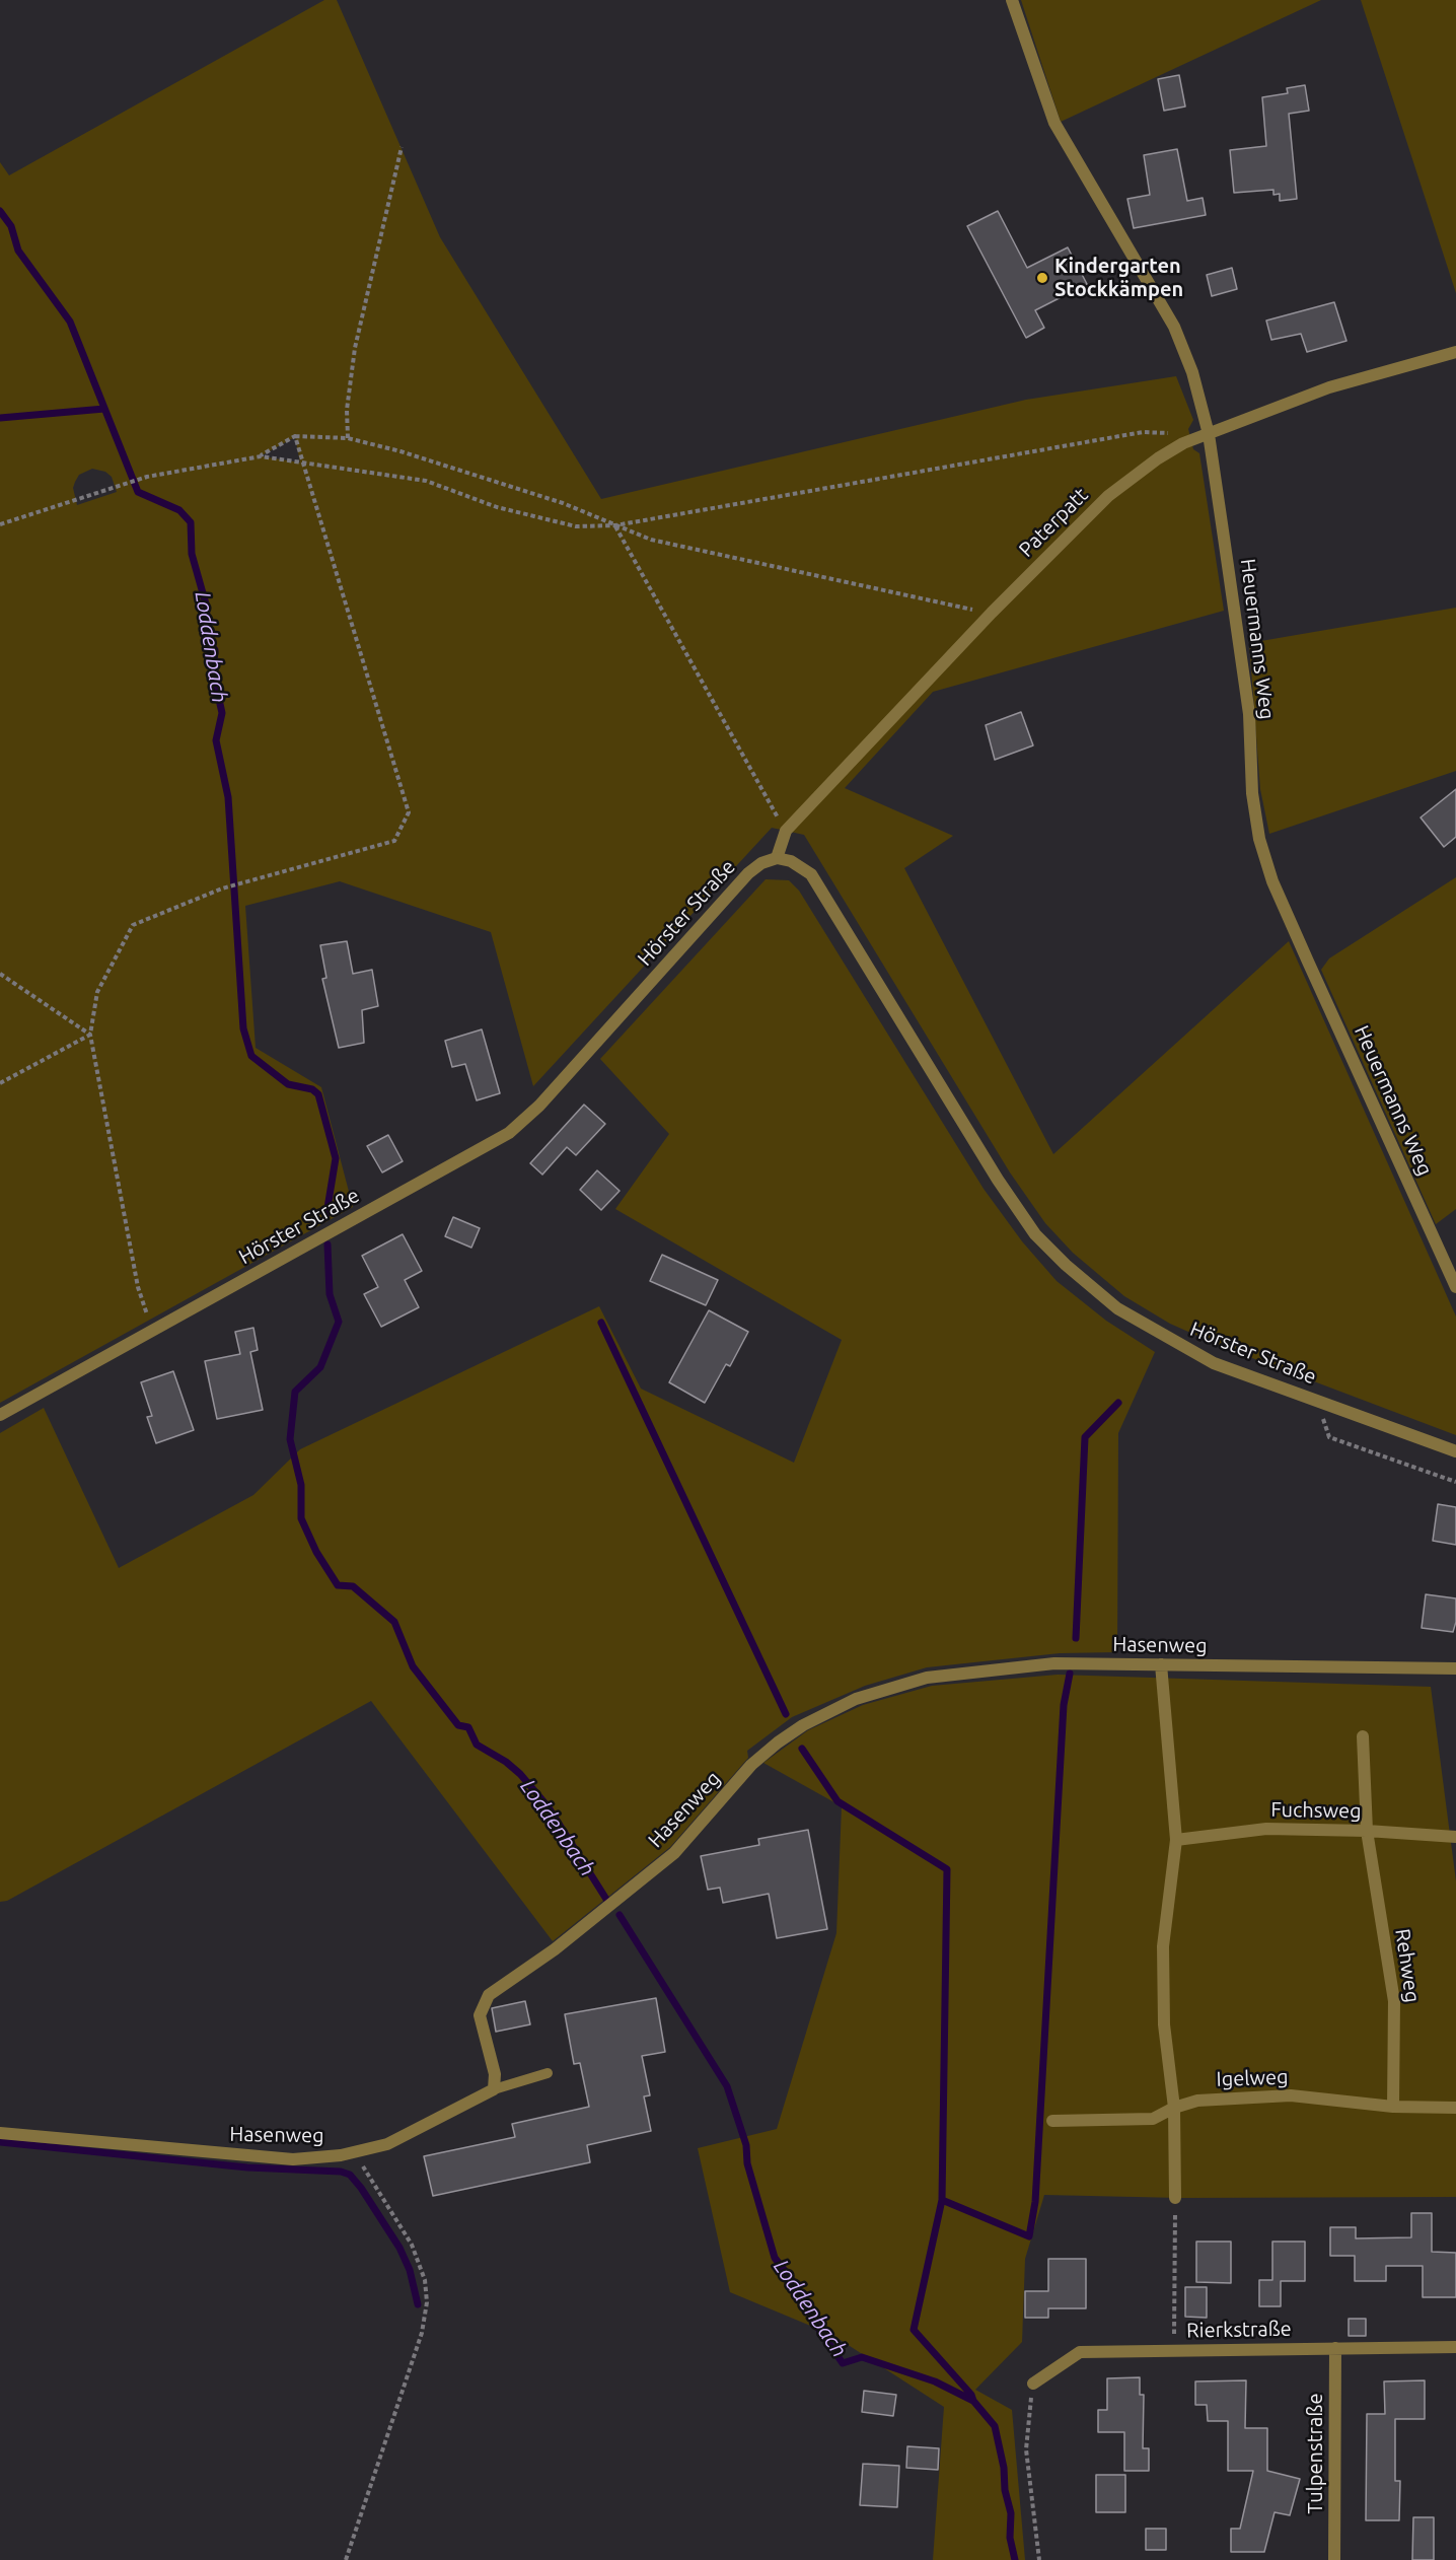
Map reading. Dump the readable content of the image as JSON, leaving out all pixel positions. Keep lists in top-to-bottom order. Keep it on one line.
{"streets":{"street":["Paterpatt","Heuermanns Weg","Hörster Straße","Hasenweg","Fuchsweg","Rehweg","Igelweg","Rierkstraße","Tulpenstraße"]},"crossings":[["Paterpatt","Heuermanns Weg"],["Paterpatt","Hörster Straße"],["Fuchsweg","Rehweg"],["Rehweg","Igelweg"],["Rierkstraße","Tulpenstraße"]],"water":["Loddenbach"],"places":["Kindergarten Stockkämpen"]}
